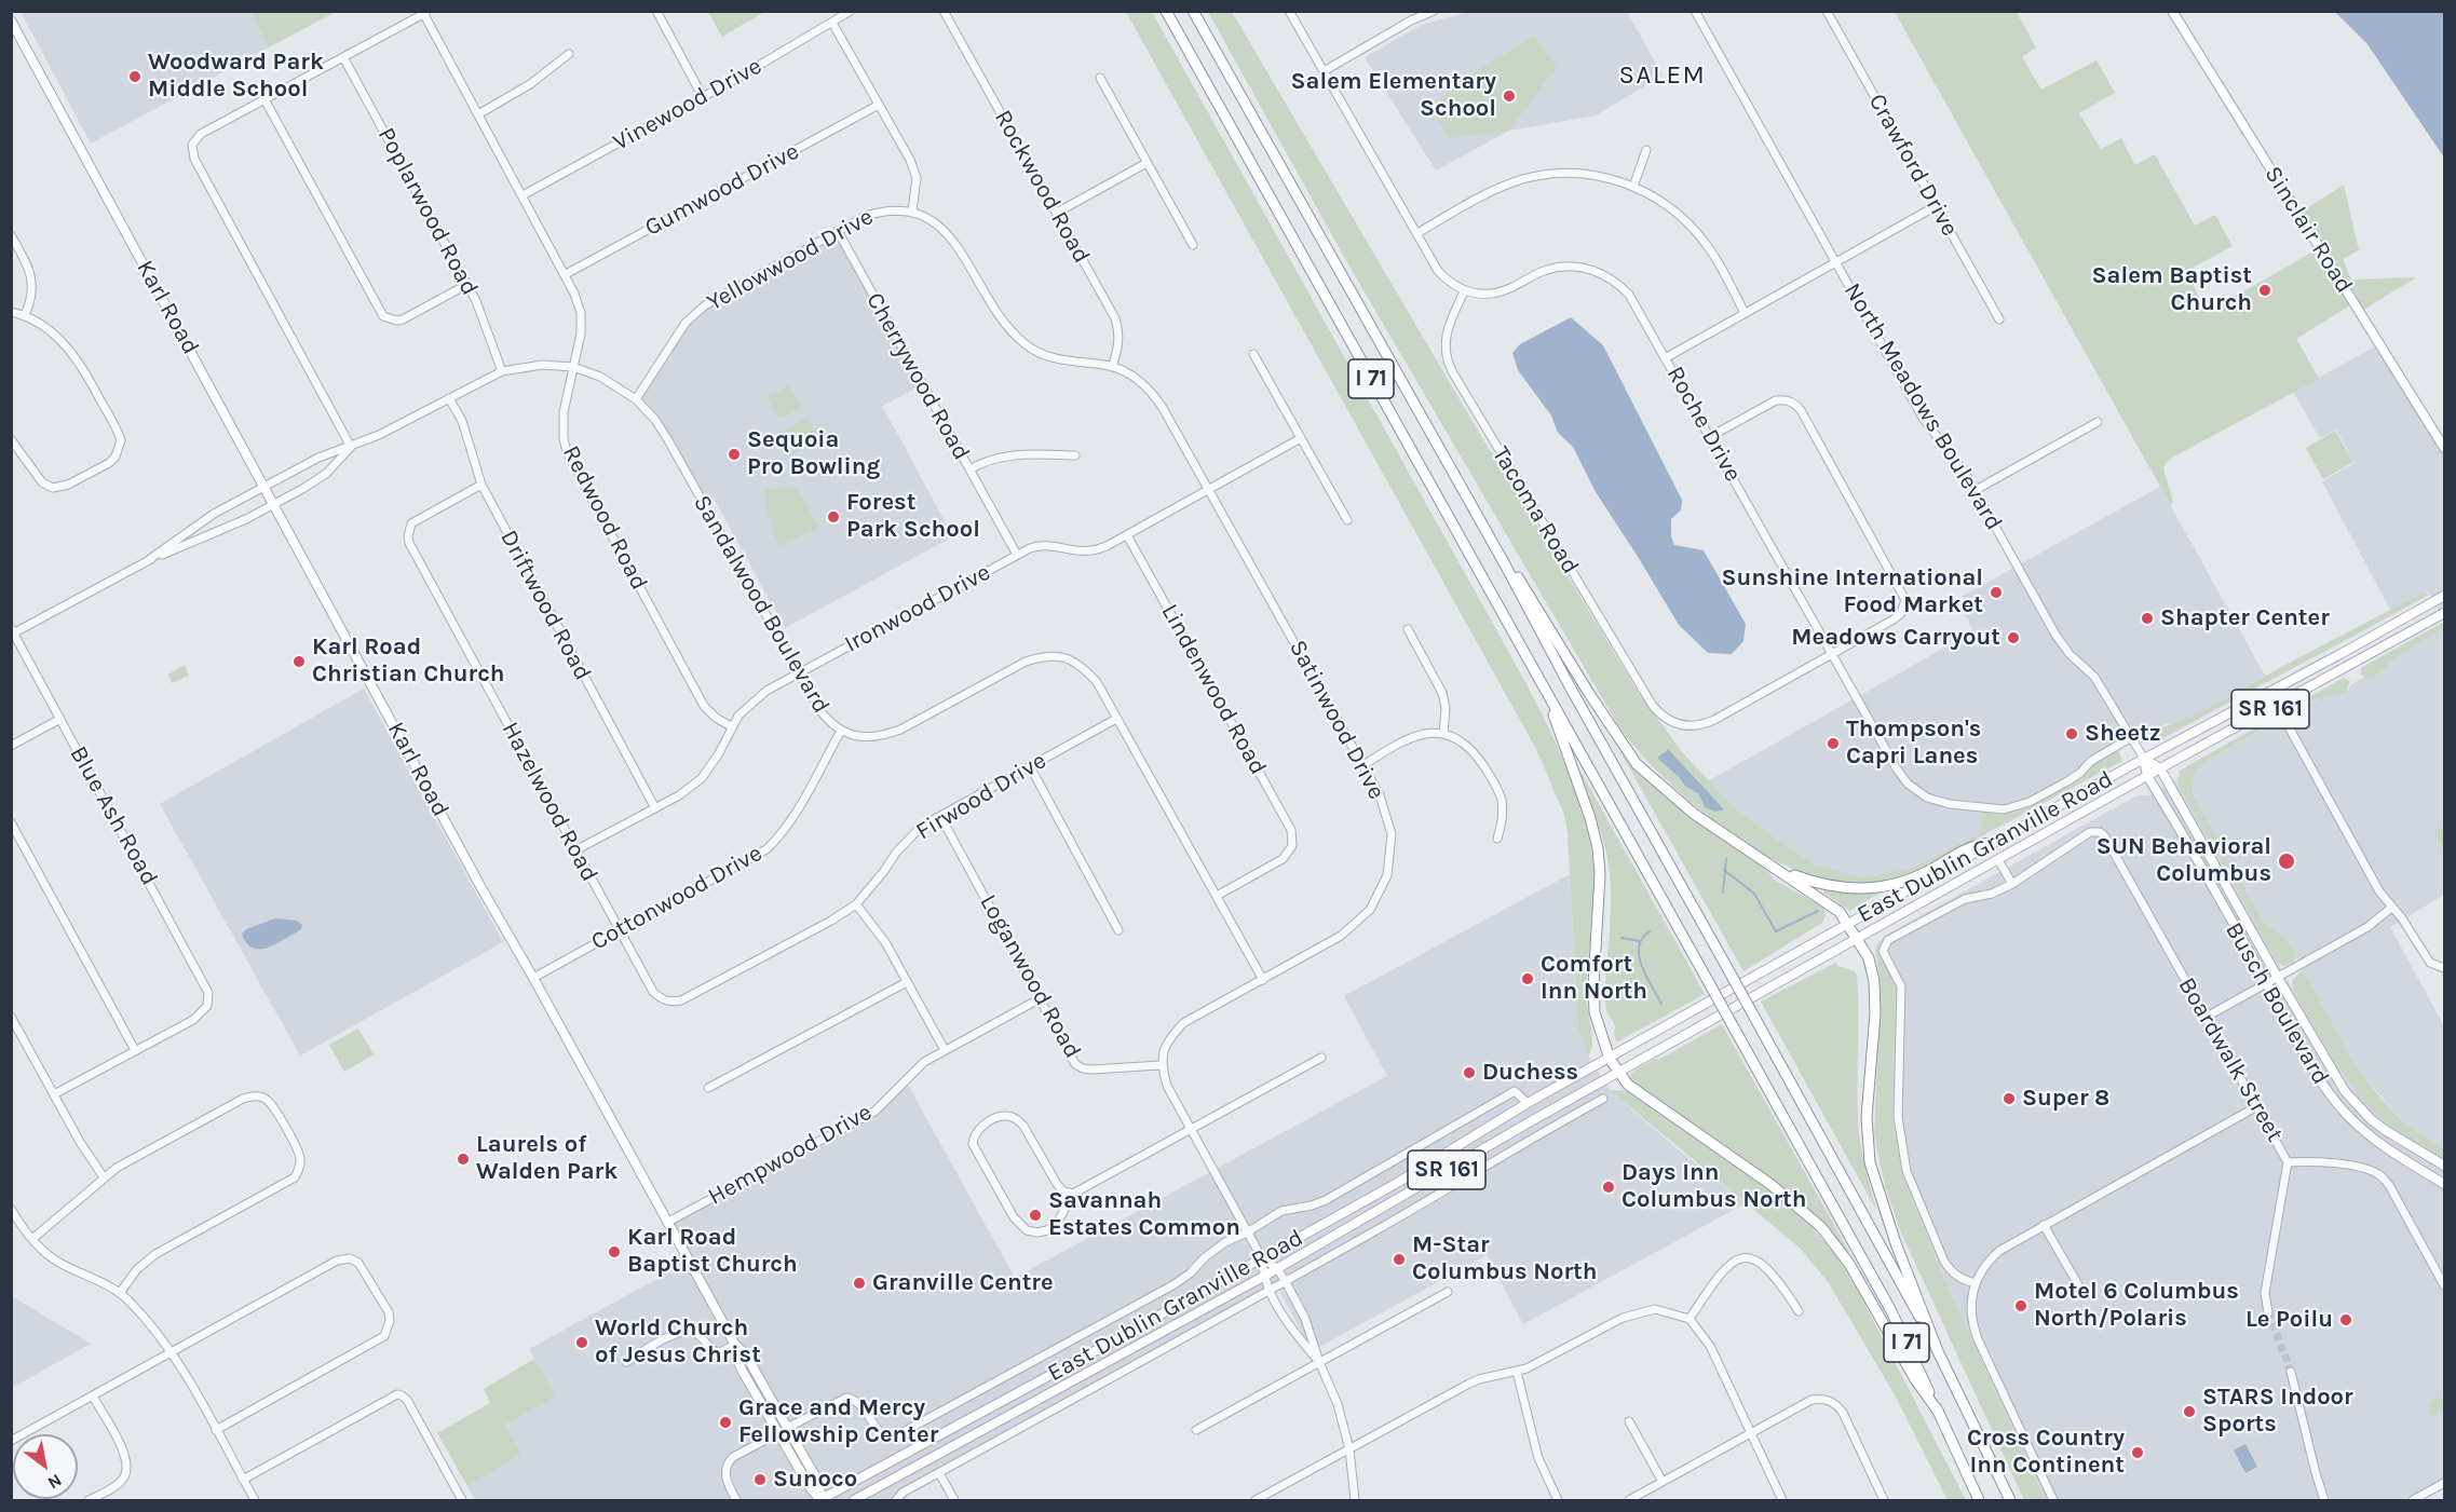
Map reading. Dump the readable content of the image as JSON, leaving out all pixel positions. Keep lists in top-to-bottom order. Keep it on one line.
{"streets":{"highway":["I 71"],"main road":["Sinclair Road","Karl Road","SR 161","East Dublin Granville Road","Busch Boulevard"],"street":["Vinewood Drive","Crawford Drive","Rockwood Road","Gumwood Drive","Poplarwood Road","Yellowwood Drive","Cherrywood Road","North Meadows Boulevard","Roche Drive","Tacoma Road","Redwood Road","Sandalwood Boulevard","Driftwood Road","Ironwood Drive","Lindenwood Road","Satinwood Drive","Firwood Drive","Hazelwood Road","Blue Ash Road","Cottonwood Drive","Loganwood Road","Boardwalk Street","Hempwood Drive"]},"crossings":[["Vinewood Drive","Redwood Road"],["Rockwood Road","Satinwood Drive"],["Gumwood Drive","Redwood Road"],["Poplarwood Road","Sandalwood Boulevard"],["Yellowwood Drive","Cherrywood Road"],["Yellowwood Drive","Sandalwood Boulevard"],["Yellowwood Drive","Satinwood Drive"],["Karl Road","Sandalwood Boulevard"],["Karl Road","East Dublin Granville Road"],["Karl Road","Cottonwood Drive"],["Karl Road","Hempwood Drive"],["Cherrywood Road","Ironwood Drive"],["North Meadows Boulevard","Roche Drive"],["North Meadows Boulevard","East Dublin Granville Road"],["North Meadows Boulevard","Busch Boulevard"],["Roche Drive","Tacoma Road"],["Redwood Road","Sandalwood Boulevard"],["Redwood Road","Ironwood Drive"],["Sandalwood Boulevard","Driftwood Road"],["Sandalwood Boulevard","Ironwood Drive"],["Sandalwood Boulevard","Lindenwood Road"],["Sandalwood Boulevard","Satinwood Drive"],["Sandalwood Boulevard","Firwood Drive"],["Sandalwood Boulevard","Cottonwood Drive"],["Driftwood Road","Ironwood Drive"],["Driftwood Road","Hazelwood Road"],["Ironwood Drive","Lindenwood Road"],["Ironwood Drive","Satinwood Drive"],["Ironwood Drive","Hazelwood Road"],["Satinwood Drive","Loganwood Road"],["Firwood Drive","Hazelwood Road"],["Firwood Drive","Loganwood Road"],["Hazelwood Road","Cottonwood Drive"],["East Dublin Granville Road","Busch Boulevard"],["East Dublin Granville Road","Boardwalk Street"],["Loganwood Road","Hempwood Drive"]],"districts":["SALEM"],"places":["Woodward Park Middle School","Salem Elementary School","Salem Baptist Church","Sequoia Pro Bowling","Forest Park School","Sunshine International Food Market","Shapter Center","Meadows Carryout","Karl Road Christian Church","Sheetz","Thompson's Capri Lanes","SUN Behavioral Columbus","Comfort Inn North","Duchess","Super 8","Laurels of Walden Park","Days Inn Columbus North","Savannah Estates Common","Karl Road Baptist Church","M-Star Columbus North","Granville Centre","Motel 6 Columbus North/Polaris","Le Poilu","World Church of Jesus Christ","STARS Indoor Sports","Grace and Mercy Fellowship Center","Cross Country Inn Continent","Sunoco"],"north":"bottom right"}
